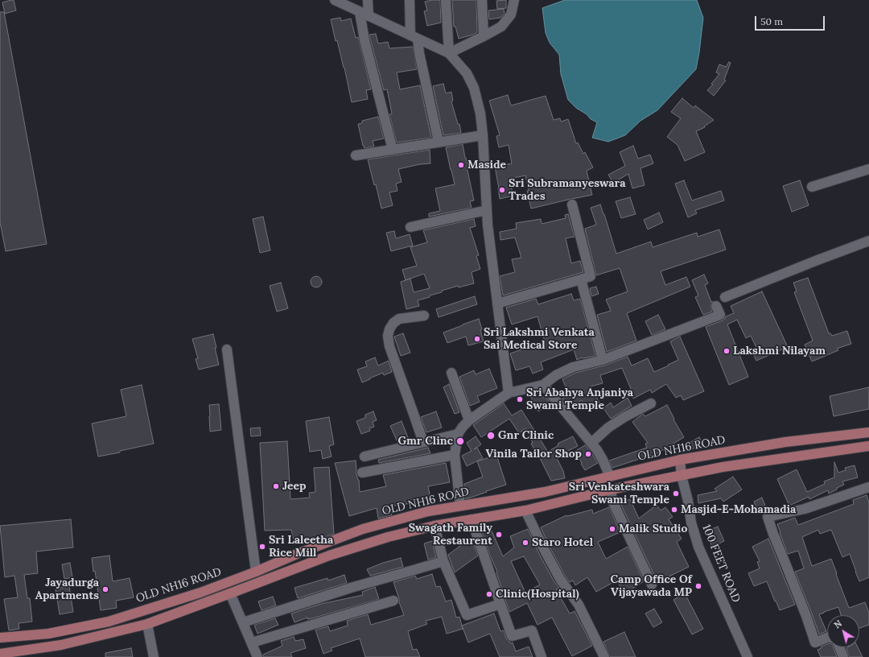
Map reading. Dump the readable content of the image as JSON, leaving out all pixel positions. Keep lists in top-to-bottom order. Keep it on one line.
{"streets":{"main road":["OLD NH16 ROAD"],"street":["100 FEET ROAD"]},"places":["Maside","Sri Subramanyeswara Trades","Sri Lakshmi Venkata Sai Medical Store","Lakshmi Nilayam","Sri Abahya Anjaniya Swami Temple","Gnr Clinic","Gmr Clinc","Vinila Tailor Shop","Jeep","Sri Venkateshwara Swami Temple","Masjid-E-Mohamadia","Malik Studio","Swagath Family Restaurent","Staro Hotel","Sri Laleetha Rice Mill","Camp Office Of Vijayawada MP","Jayadurga Apartments","Clinic(Hospital)"],"scale_bar":"50 m","north":"top left"}
